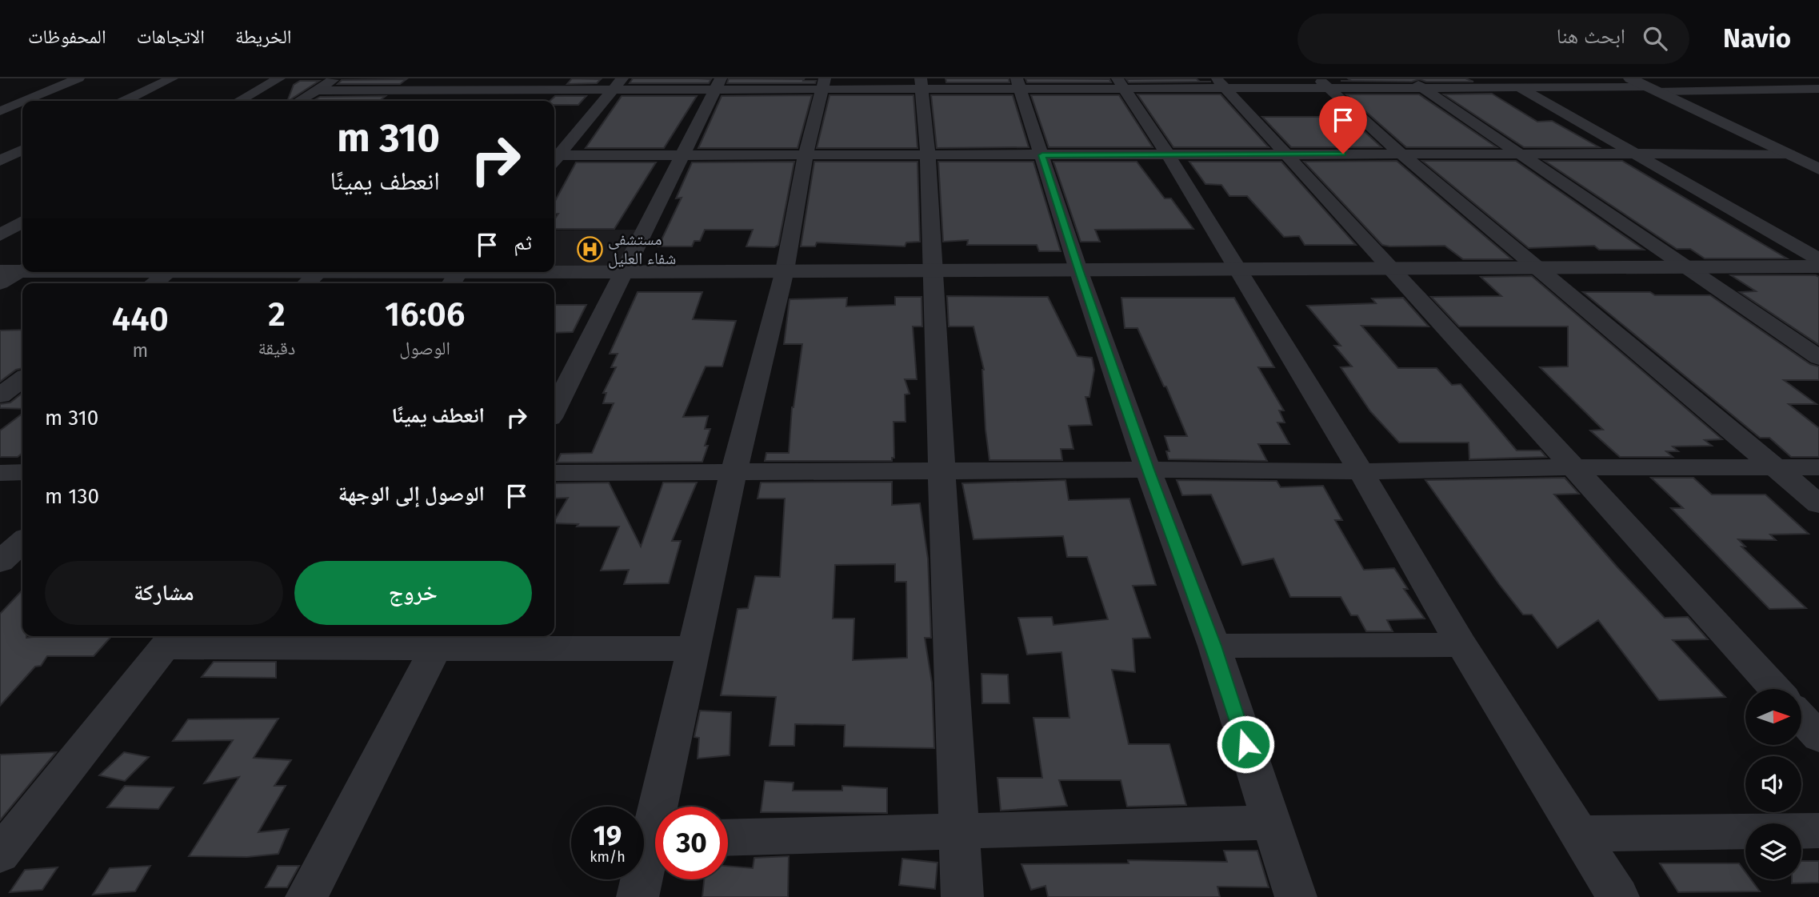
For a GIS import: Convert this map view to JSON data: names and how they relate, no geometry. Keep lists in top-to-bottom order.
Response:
{
  "places": {
    "hospital": ["مستشفى شفاء العليل"]
  },
  "north": "right",
  "page": {
    "header": "Navio",
    "search": "ابحث هنا",
    "nav": ["الخريطة", "الاتجاهات", "المحفوظات"],
    "turn": ["310 m", "انعطف يمينًا"],
    "then": "ثم",
    "eta": [
      "16:06",
      "الوصول",
      "2",
      "دقيقة",
      "440",
      "m"
    ],
    "list": [
      {
        "name": "انعطف يمينًا",
        "value": "310 m"
      },
      {
        "name": "الوصول إلى الوجهة",
        "value": "130 m"
      }
    ],
    "buttons": ["خروج", "مشاركة"],
    "speed": "19 km/h",
    "limit": "30"
  }
}
